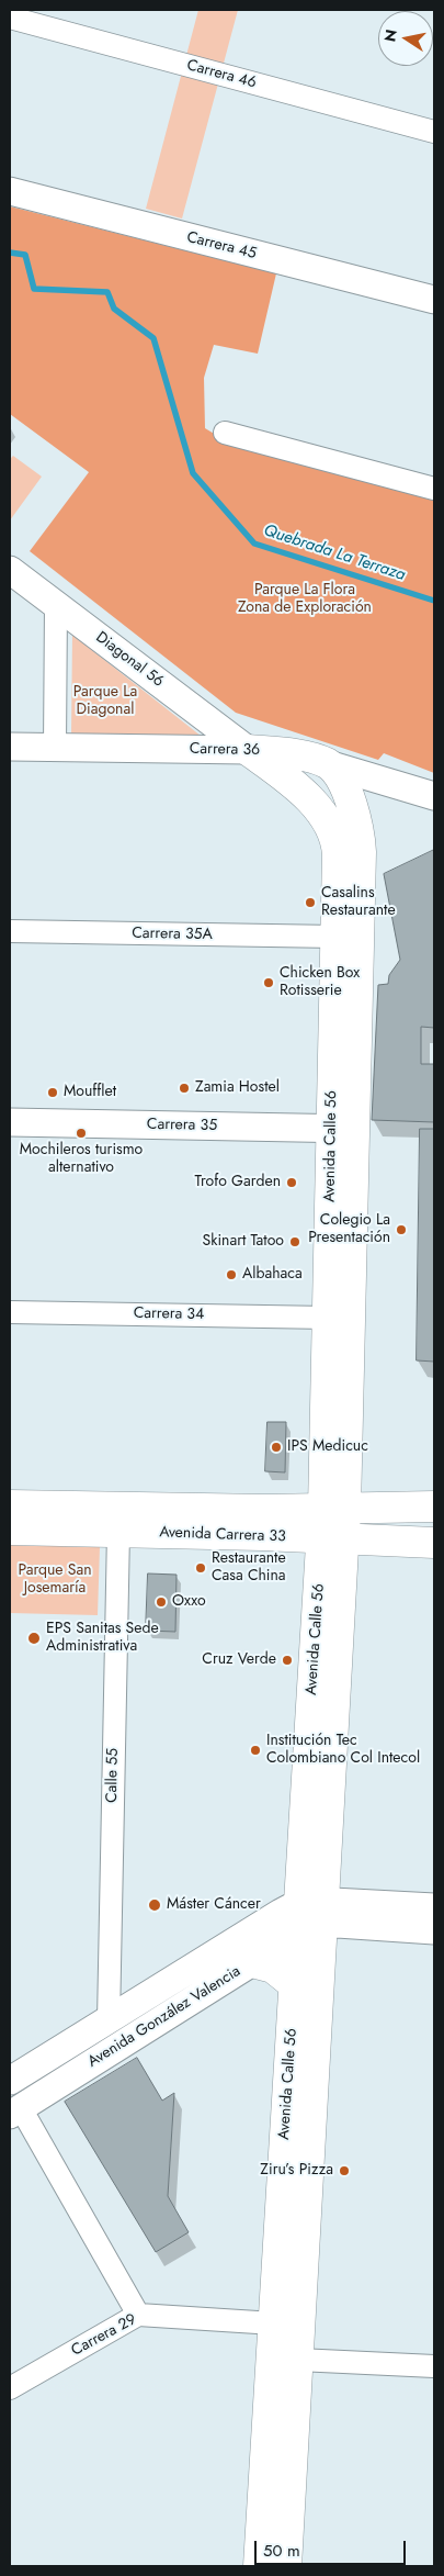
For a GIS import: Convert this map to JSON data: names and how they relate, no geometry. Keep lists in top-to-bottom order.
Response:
{
  "streets": {
    "main road": ["Carrera 36", "Avenida Calle 56", "Avenida Carrera 33"],
    "street": [
      "Carrera 46",
      "Carrera 45",
      "Diagonal 56",
      "Carrera 35A",
      "Carrera 35",
      "Carrera 34",
      "Calle 55",
      "Avenida González Valencia",
      "Carrera 29"
    ]
  },
  "crossings": [
    ["Diagonal 56", "Carrera 36"],
    ["Diagonal 56", "Avenida Calle 56"],
    ["Carrera 36", "Avenida Calle 56"],
    ["Carrera 35A", "Avenida Calle 56"],
    ["Carrera 35", "Avenida Calle 56"],
    ["Avenida Calle 56", "Carrera 34"],
    ["Avenida Calle 56", "Avenida Carrera 33"],
    ["Avenida Calle 56", "Avenida González Valencia"],
    ["Avenida Calle 56", "Carrera 29"],
    ["Avenida Carrera 33", "Calle 55"],
    ["Calle 55", "Avenida González Valencia"]
  ],
  "water": ["Quebrada La Terraza"],
  "parks": ["Parque La Flora Zona de Exploración", "Parque La Diagonal", "Parque San Josemaría"],
  "places": [
    "Casalins Restaurante",
    "Chicken Box Rotisserie",
    "Zamia Hostel",
    "Moufflet",
    "Mochileros turismo alternativo",
    "Trofo Garden",
    "Colegio La Presentación",
    "Skinart Tatoo",
    "Albahaca",
    "IPS Medicuc",
    "Restaurante Casa China",
    "Oxxo",
    "EPS Sanitas Sede Administrativa",
    "Cruz Verde",
    "Institución Tec Colombiano Col Intecol",
    "Máster Cáncer",
    "Ziru’s Pizza"
  ],
  "scale_bar": "50 m",
  "north": "left"
}
